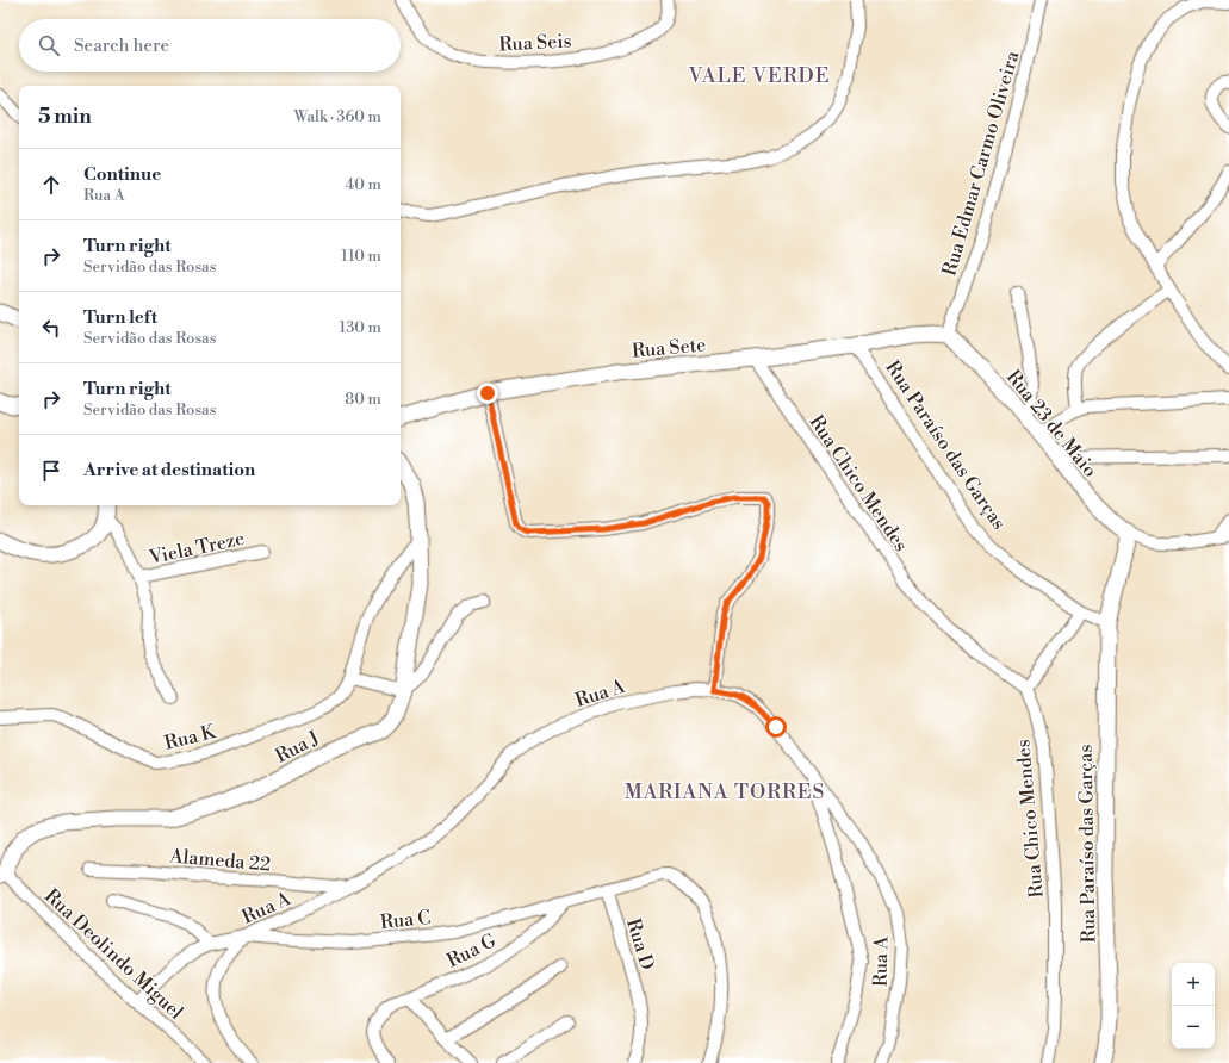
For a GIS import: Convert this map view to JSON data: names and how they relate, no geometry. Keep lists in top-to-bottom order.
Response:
{
  "streets": {
    "street": [
      "Rua Seis",
      "Rua Edmar Carmo Oliveira",
      "Rua Sete",
      "Rua 23 de Maio",
      "Rua Paraíso das Garças",
      "Rua Chico Mendes",
      "Viela Treze",
      "Rua A",
      "Rua K",
      "Rua J",
      "Alameda 22",
      "Rua C",
      "Rua D",
      "Rua G",
      "Rua Deolindo Miguel"
    ]
  },
  "crossings": [
    ["Rua Edmar Carmo Oliveira", "Rua Sete"],
    ["Rua Edmar Carmo Oliveira", "Rua 23 de Maio"],
    ["Rua Sete", "Rua 23 de Maio"],
    ["Rua Sete", "Rua Paraíso das Garças"],
    ["Rua Sete", "Rua Chico Mendes"],
    ["Rua 23 de Maio", "Rua Paraíso das Garças"],
    ["Rua A", "Alameda 22"],
    ["Rua A", "Rua C"],
    ["Rua A", "Rua Deolindo Miguel"],
    ["Rua K", "Rua J"],
    ["Rua J", "Rua Deolindo Miguel"],
    ["Rua C", "Rua G"]
  ],
  "districts": ["VALE VERDE", "MARIANA TORRES"],
  "page": {
    "search": "Search here",
    "heading": ["5 min", "Walk · 360 m"],
    "list": [
      ["Continue", "Rua A", "40 m"],
      ["Turn right", "Servidão das Rosas", "110 m"],
      ["Turn left", "Servidão das Rosas", "130 m"],
      ["Turn right", "Servidão das Rosas", "80 m"],
      "Arrive at destination"
    ],
    "map_buttons": ["+", "−"]
  }
}
